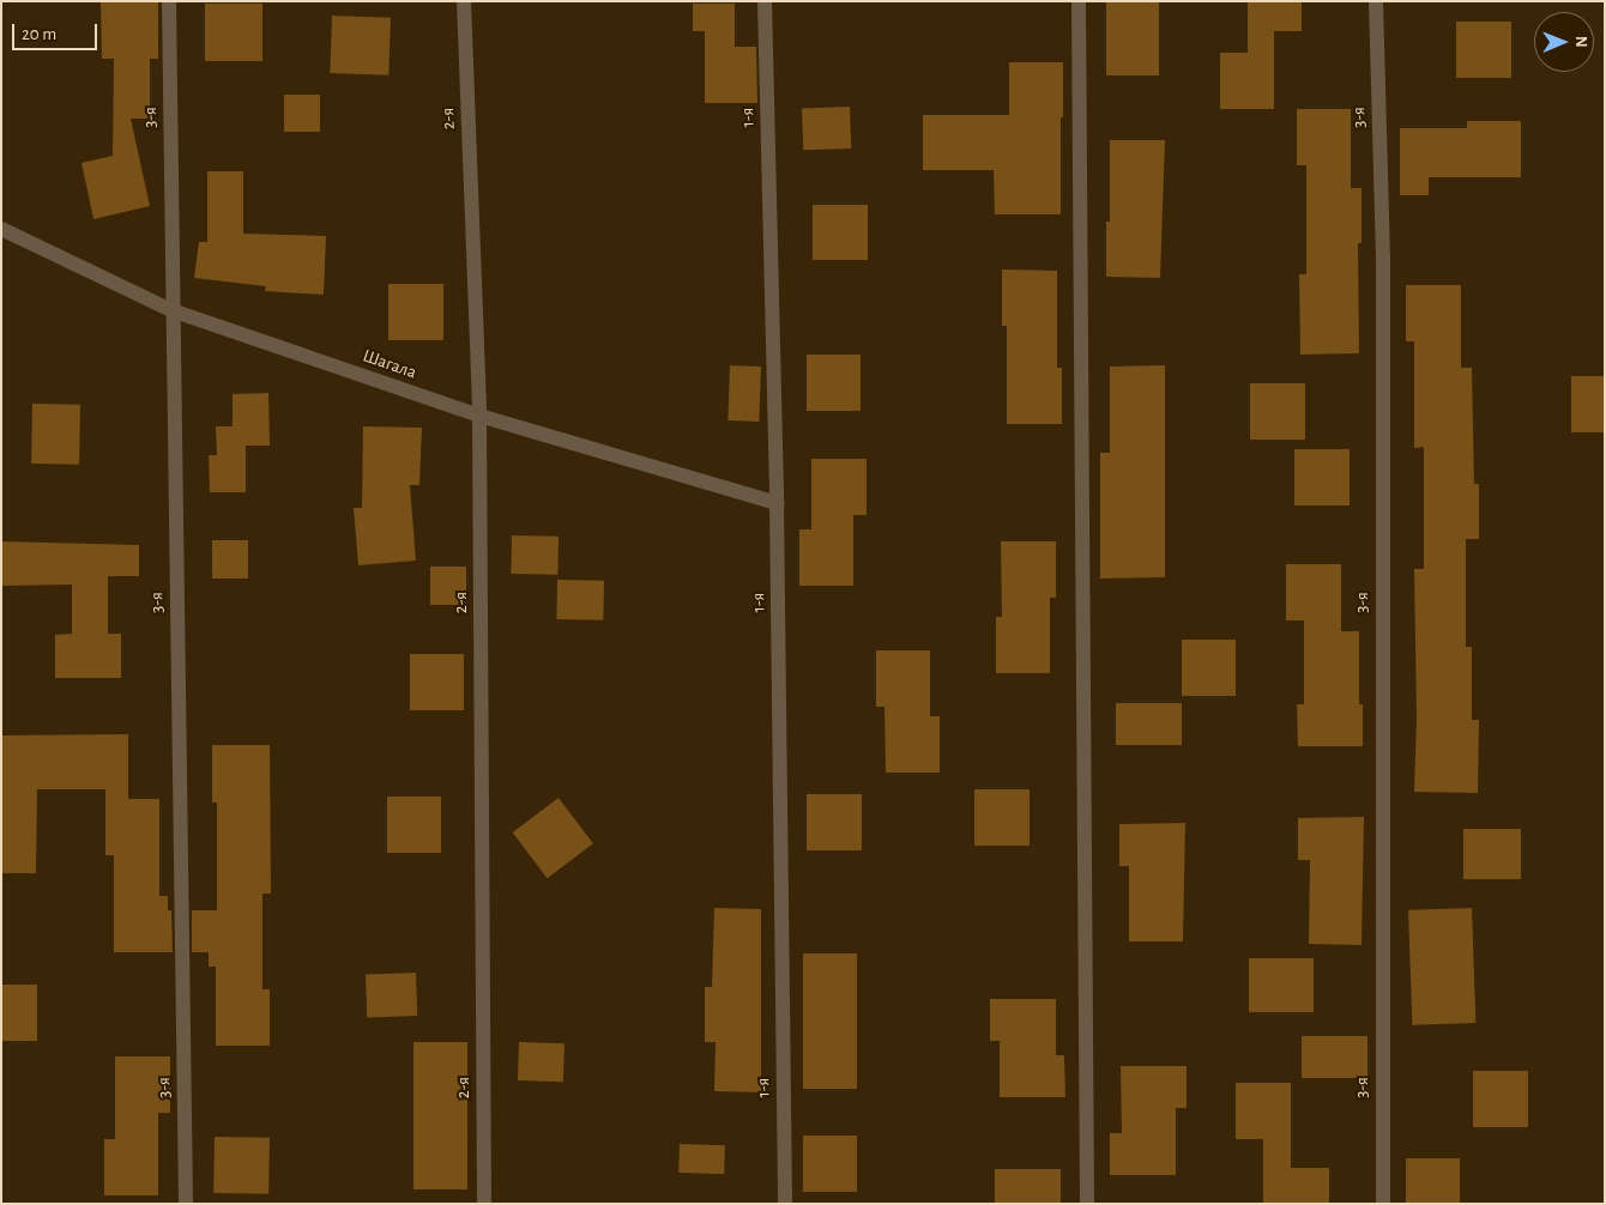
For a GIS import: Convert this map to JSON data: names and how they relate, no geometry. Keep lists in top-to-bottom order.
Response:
{
  "streets": {
    "street": [
      "3-я",
      "1-я",
      "2-я",
      "Шагала"
    ]
  },
  "crossings": [
    ["3-я", "Шагала"],
    ["1-я", "Шагала"],
    ["2-я", "Шагала"]
  ],
  "scale_bar": "20 m",
  "north": "right"
}
